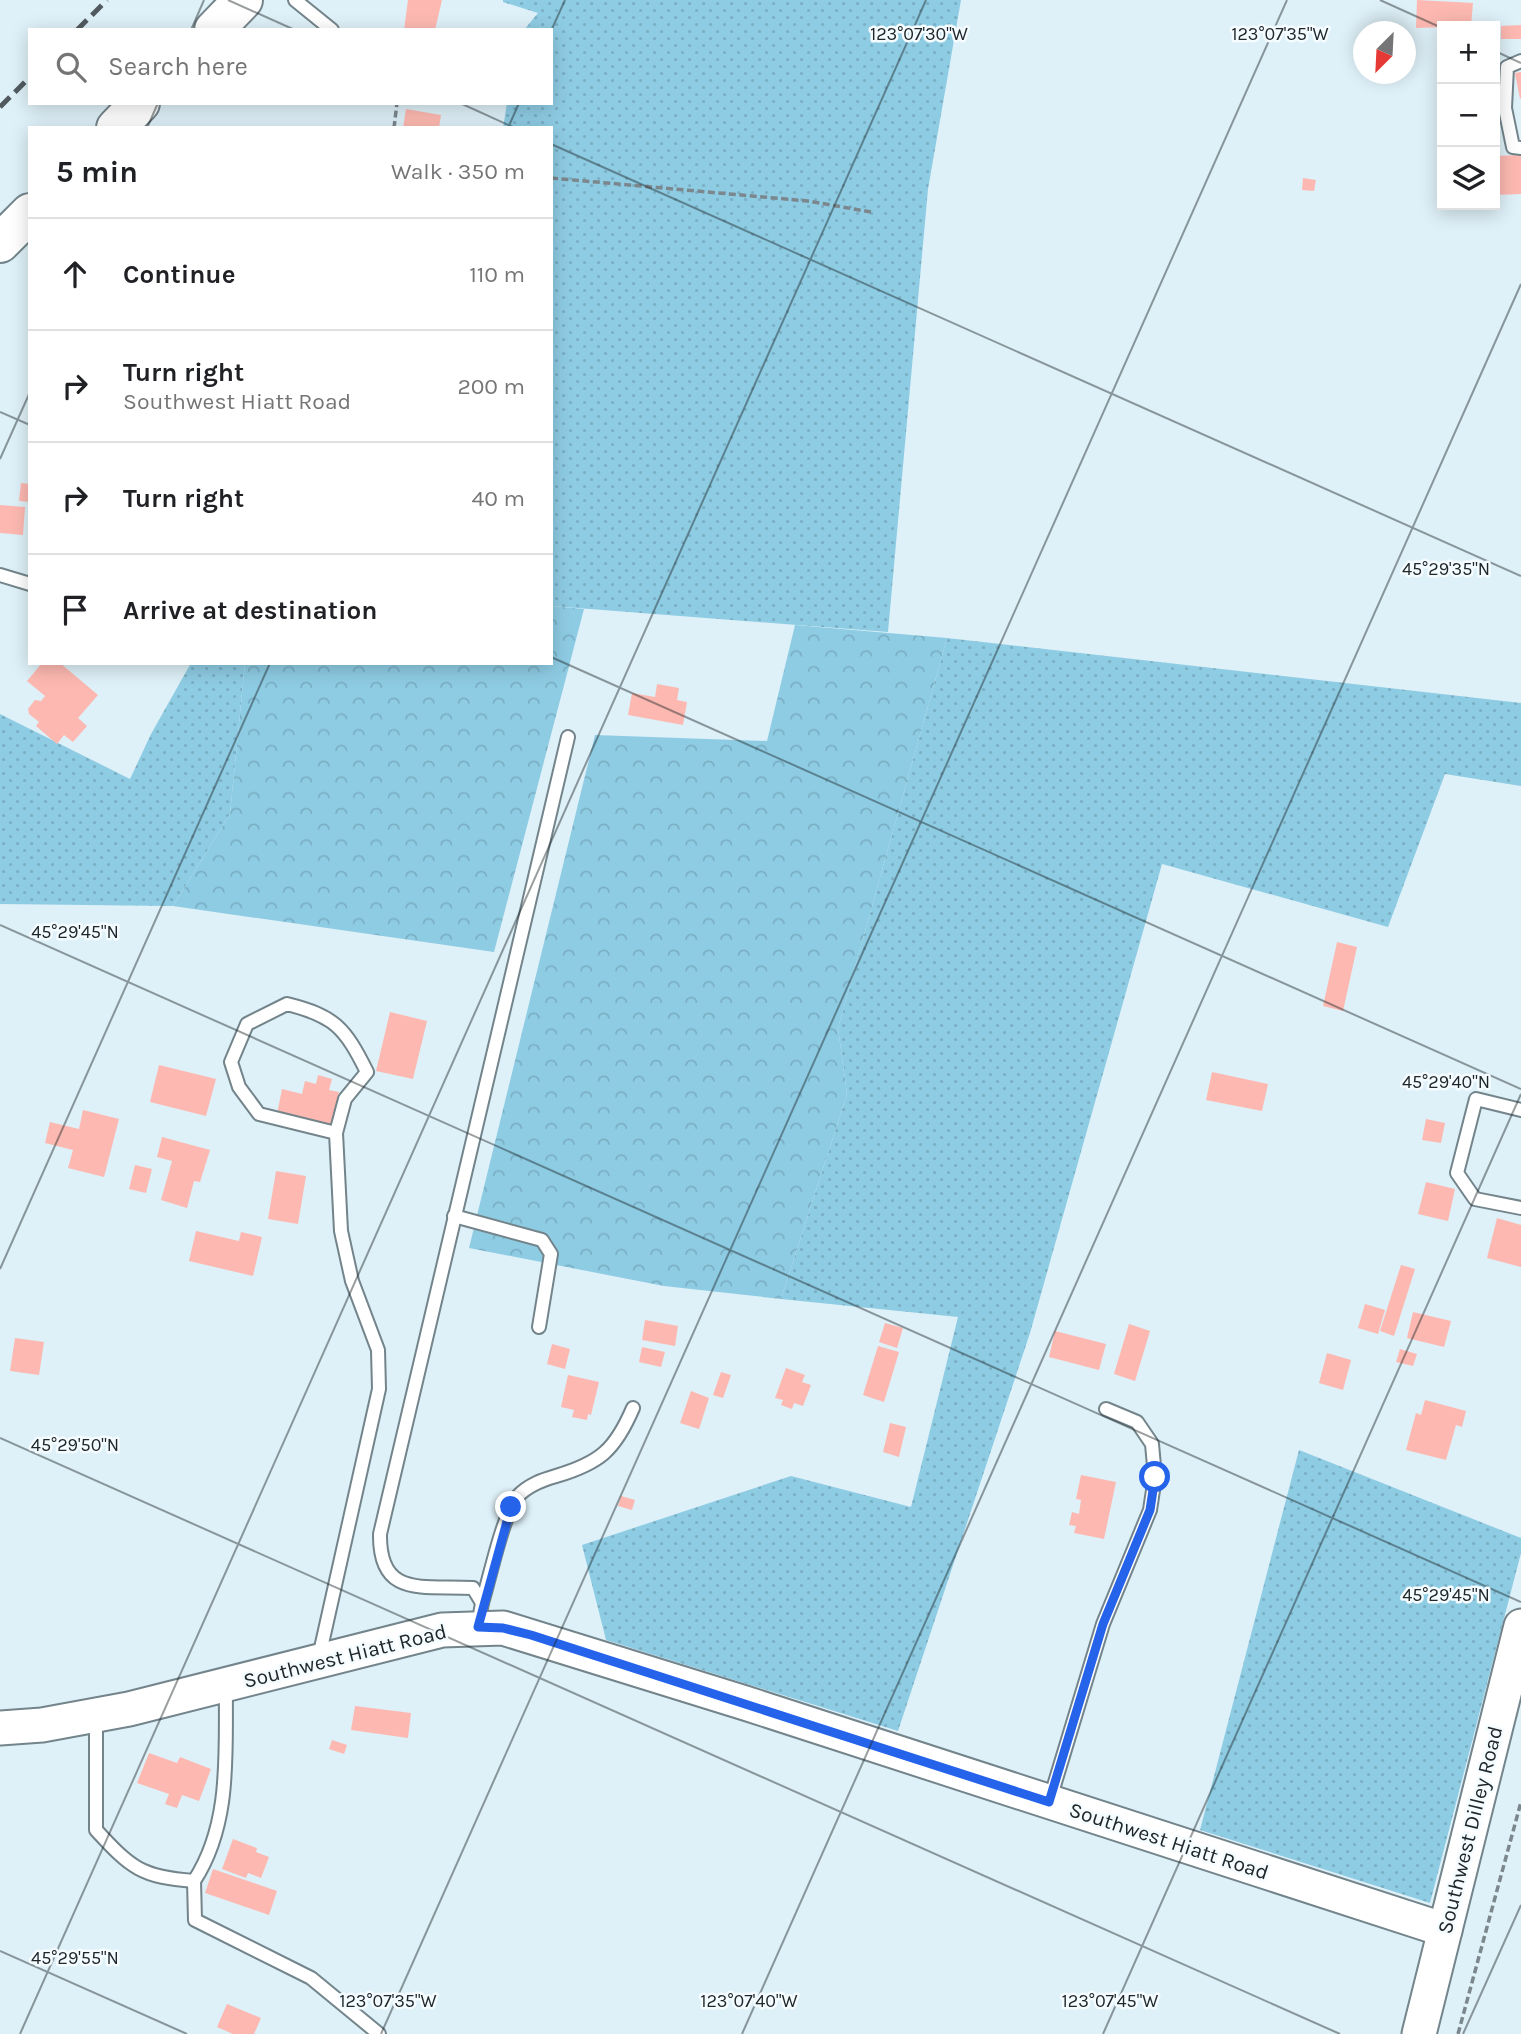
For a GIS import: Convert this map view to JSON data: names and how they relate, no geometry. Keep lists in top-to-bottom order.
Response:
{
  "streets": {
    "street": ["Southwest Hiatt Road", "Southwest Dilley Road"]
  },
  "crossings": [
    ["Southwest Hiatt Road", "Southwest Dilley Road"]
  ],
  "north": "bottom left",
  "page": {
    "map_buttons": ["+", "−"],
    "search": "Search here",
    "heading": ["5 min", "Walk · 350 m"],
    "list": [
      ["Continue", "110 m"],
      ["Turn right", "Southwest Hiatt Road", "200 m"],
      ["Turn right", "40 m"],
      "Arrive at destination"
    ]
  },
  "coordinates": [
    "123°07'30\"W",
    "123°07'35\"W",
    "45°29'35\"N",
    "45°29'45\"N",
    "45°29'40\"N",
    "45°29'50\"N",
    "45°29'55\"N",
    "123°07'40\"W",
    "123°07'45\"W"
  ]
}
